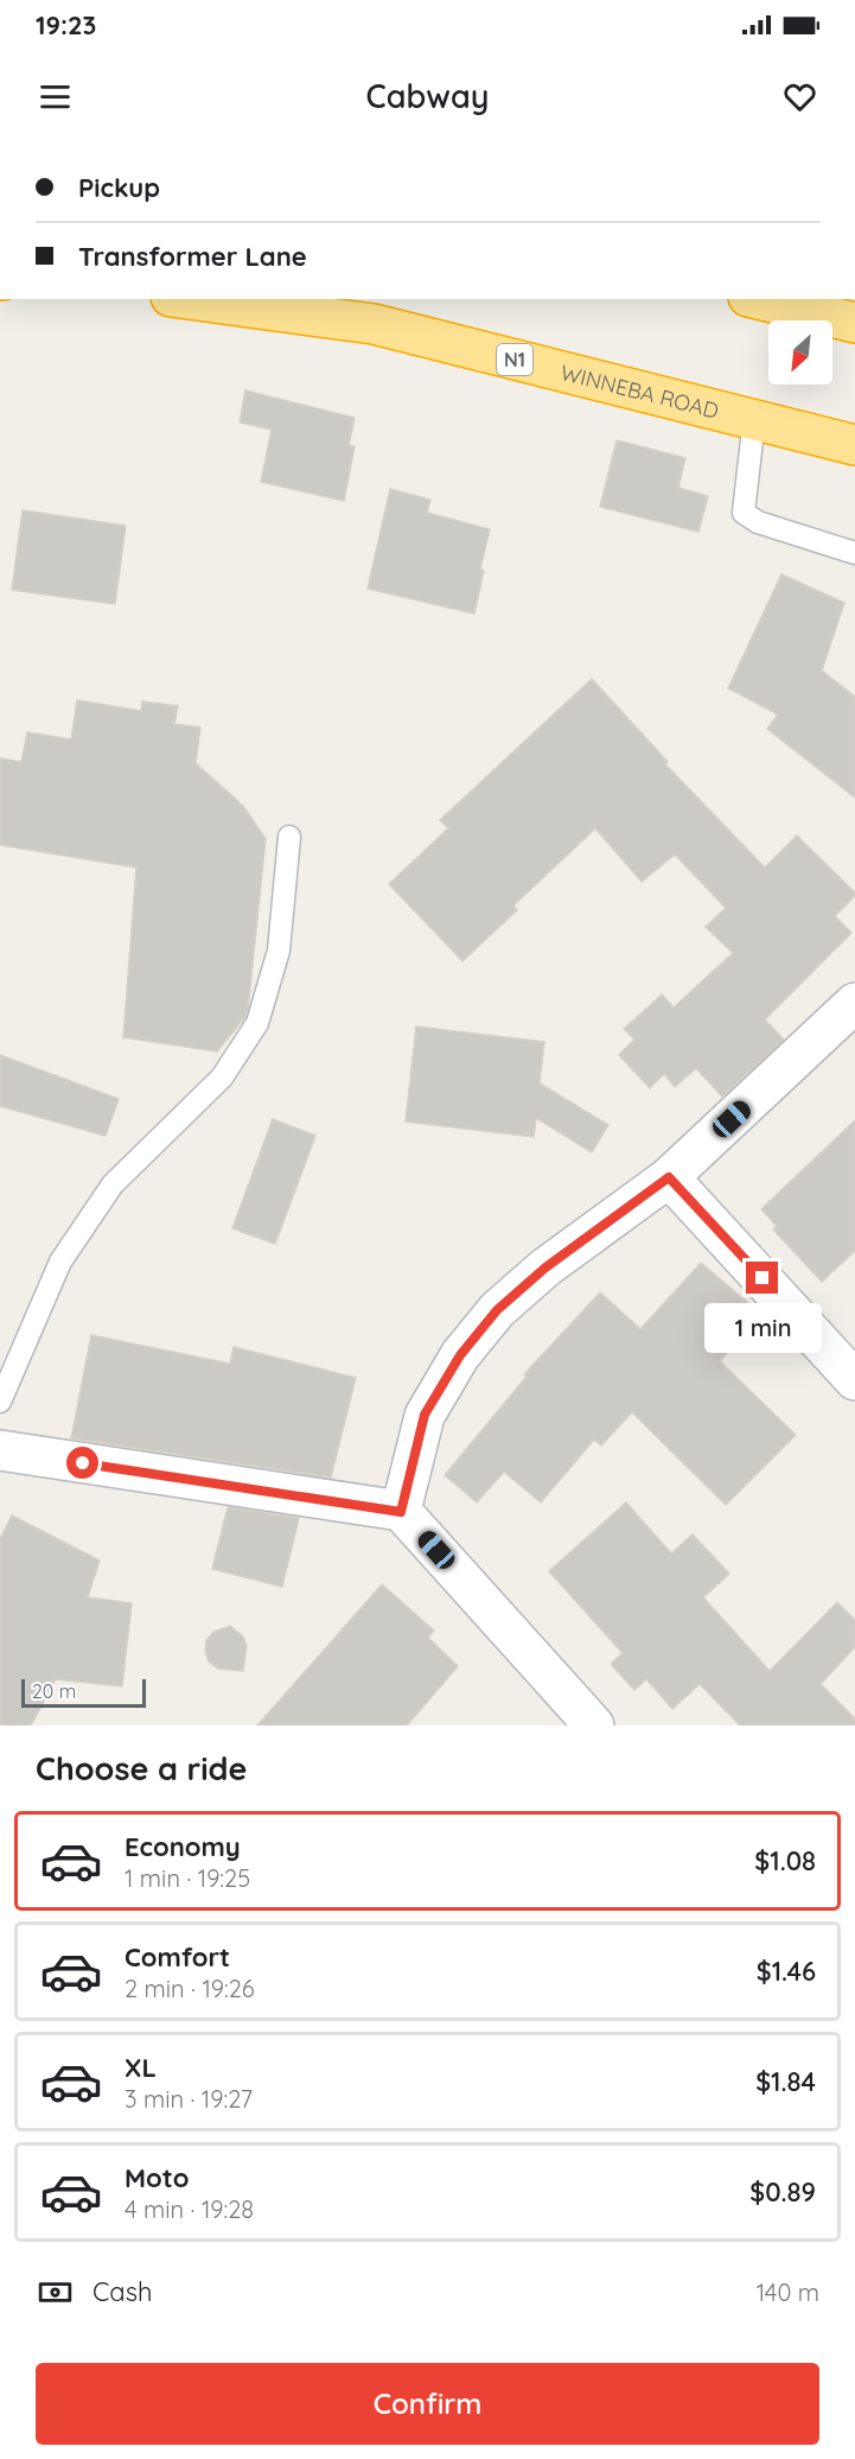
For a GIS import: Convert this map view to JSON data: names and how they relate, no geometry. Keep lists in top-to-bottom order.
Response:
{
  "streets": {
    "highway": ["N1", "WINNEBA ROAD"]
  },
  "scale_bar": "20 m",
  "north": "bottom left",
  "page": {
    "status": "19:23",
    "header": "Cabway",
    "banner": ["Pickup", "Transformer Lane"],
    "bubble": "1 min",
    "scale": "20 m",
    "heading": "Choose a ride",
    "list": [
      {
        "name": "Economy",
        "note": "1 min · 19:25",
        "value": "$1.08"
      },
      {
        "name": "Comfort",
        "note": "2 min · 19:26",
        "value": "$1.46"
      },
      {
        "name": "XL",
        "note": "3 min · 19:27",
        "value": "$1.84"
      },
      {
        "name": "Moto",
        "note": "4 min · 19:28",
        "value": "$0.89"
      }
    ],
    "pay": ["Cash", "140 m"],
    "buttons": "Confirm"
  }
}
